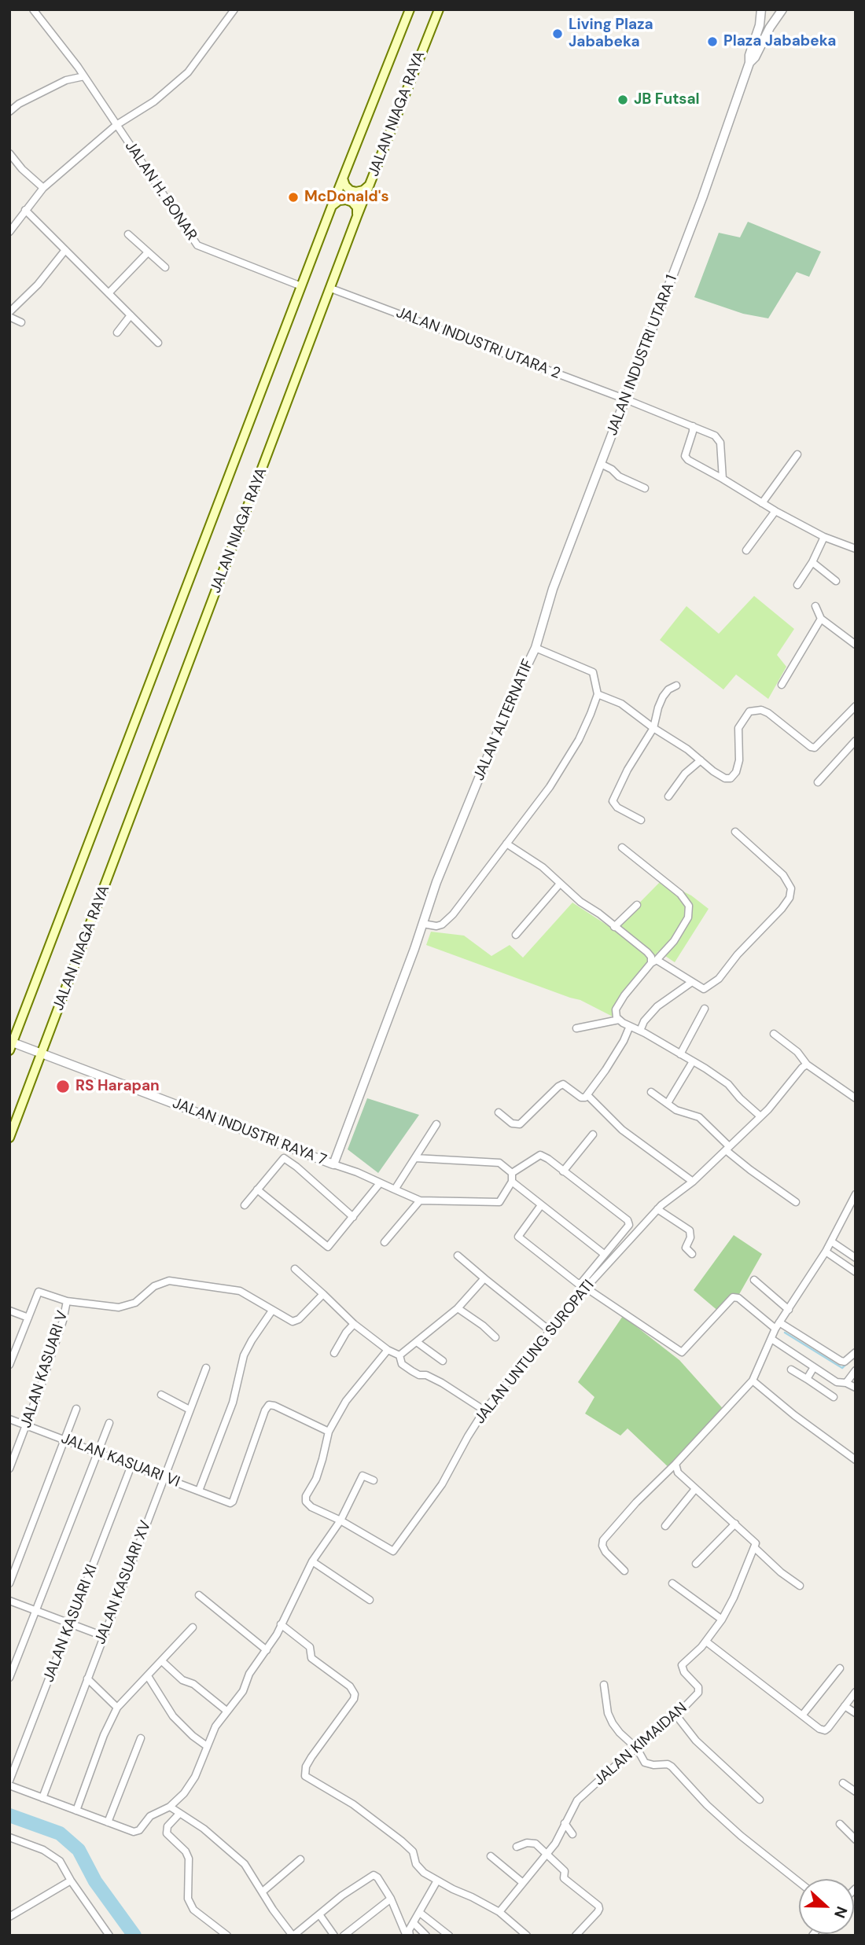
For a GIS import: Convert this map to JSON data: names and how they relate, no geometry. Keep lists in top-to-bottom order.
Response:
{
  "streets": {
    "main road": ["JALAN NIAGA RAYA"],
    "street": [
      "JALAN H. BONAR",
      "JALAN INDUSTRI UTARA 2",
      "JALAN INDUSTRI UTARA 1",
      "JALAN ALTERNATIF",
      "JALAN INDUSTRI RAYA 7",
      "JALAN UNTUNG SUROPATI",
      "JALAN KASUARI V",
      "JALAN KASUARI VI",
      "JALAN KASUARI XV",
      "JALAN KASUARI XI",
      "JALAN KIMAIDAN"
    ]
  },
  "crossings": [
    ["JALAN NIAGA RAYA", "JALAN H. BONAR"],
    ["JALAN NIAGA RAYA", "JALAN INDUSTRI UTARA 2"],
    ["JALAN NIAGA RAYA", "JALAN INDUSTRI RAYA 7"],
    ["JALAN INDUSTRI UTARA 2", "JALAN INDUSTRI UTARA 1"],
    ["JALAN INDUSTRI UTARA 1", "JALAN ALTERNATIF"],
    ["JALAN ALTERNATIF", "JALAN INDUSTRI RAYA 7"],
    ["JALAN KASUARI V", "JALAN KASUARI VI"],
    ["JALAN KASUARI VI", "JALAN KASUARI XV"],
    ["JALAN KASUARI VI", "JALAN KASUARI XI"]
  ],
  "places": [
    "Living Plaza Jababeka",
    "Plaza Jababeka",
    "JB Futsal",
    "McDonald's",
    "RS Harapan"
  ],
  "north": "right"
}
